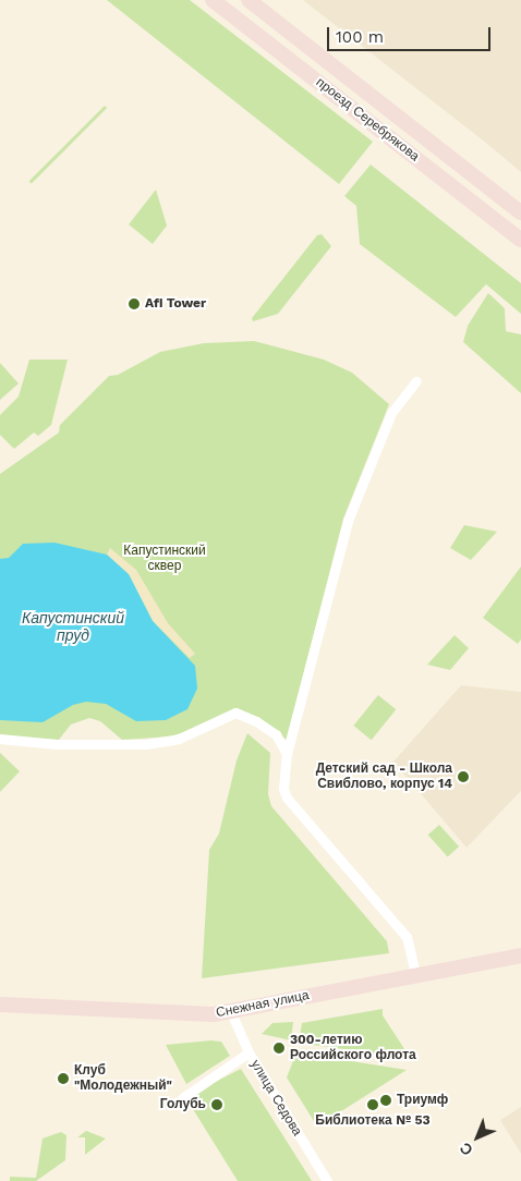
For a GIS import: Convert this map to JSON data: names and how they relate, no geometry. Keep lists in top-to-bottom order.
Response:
{
  "streets": {
    "main road": ["проезд Серебрякова", "Снежная улица"],
    "street": ["улица Седова"]
  },
  "crossings": [
    ["Снежная улица", "улица Седова"]
  ],
  "water": ["Капустинский пруд"],
  "parks": ["Капустинский сквер"],
  "places": [
    "Afi Tower",
    "Детский сад - Школа Свиблово, корпус 14",
    "300-летию Российского флота",
    "Клуб \"Молодежный\"",
    "Триумф",
    "Голубь",
    "Библиотека № 53"
  ],
  "scale_bar": "100 m",
  "north": "bottom left"
}
